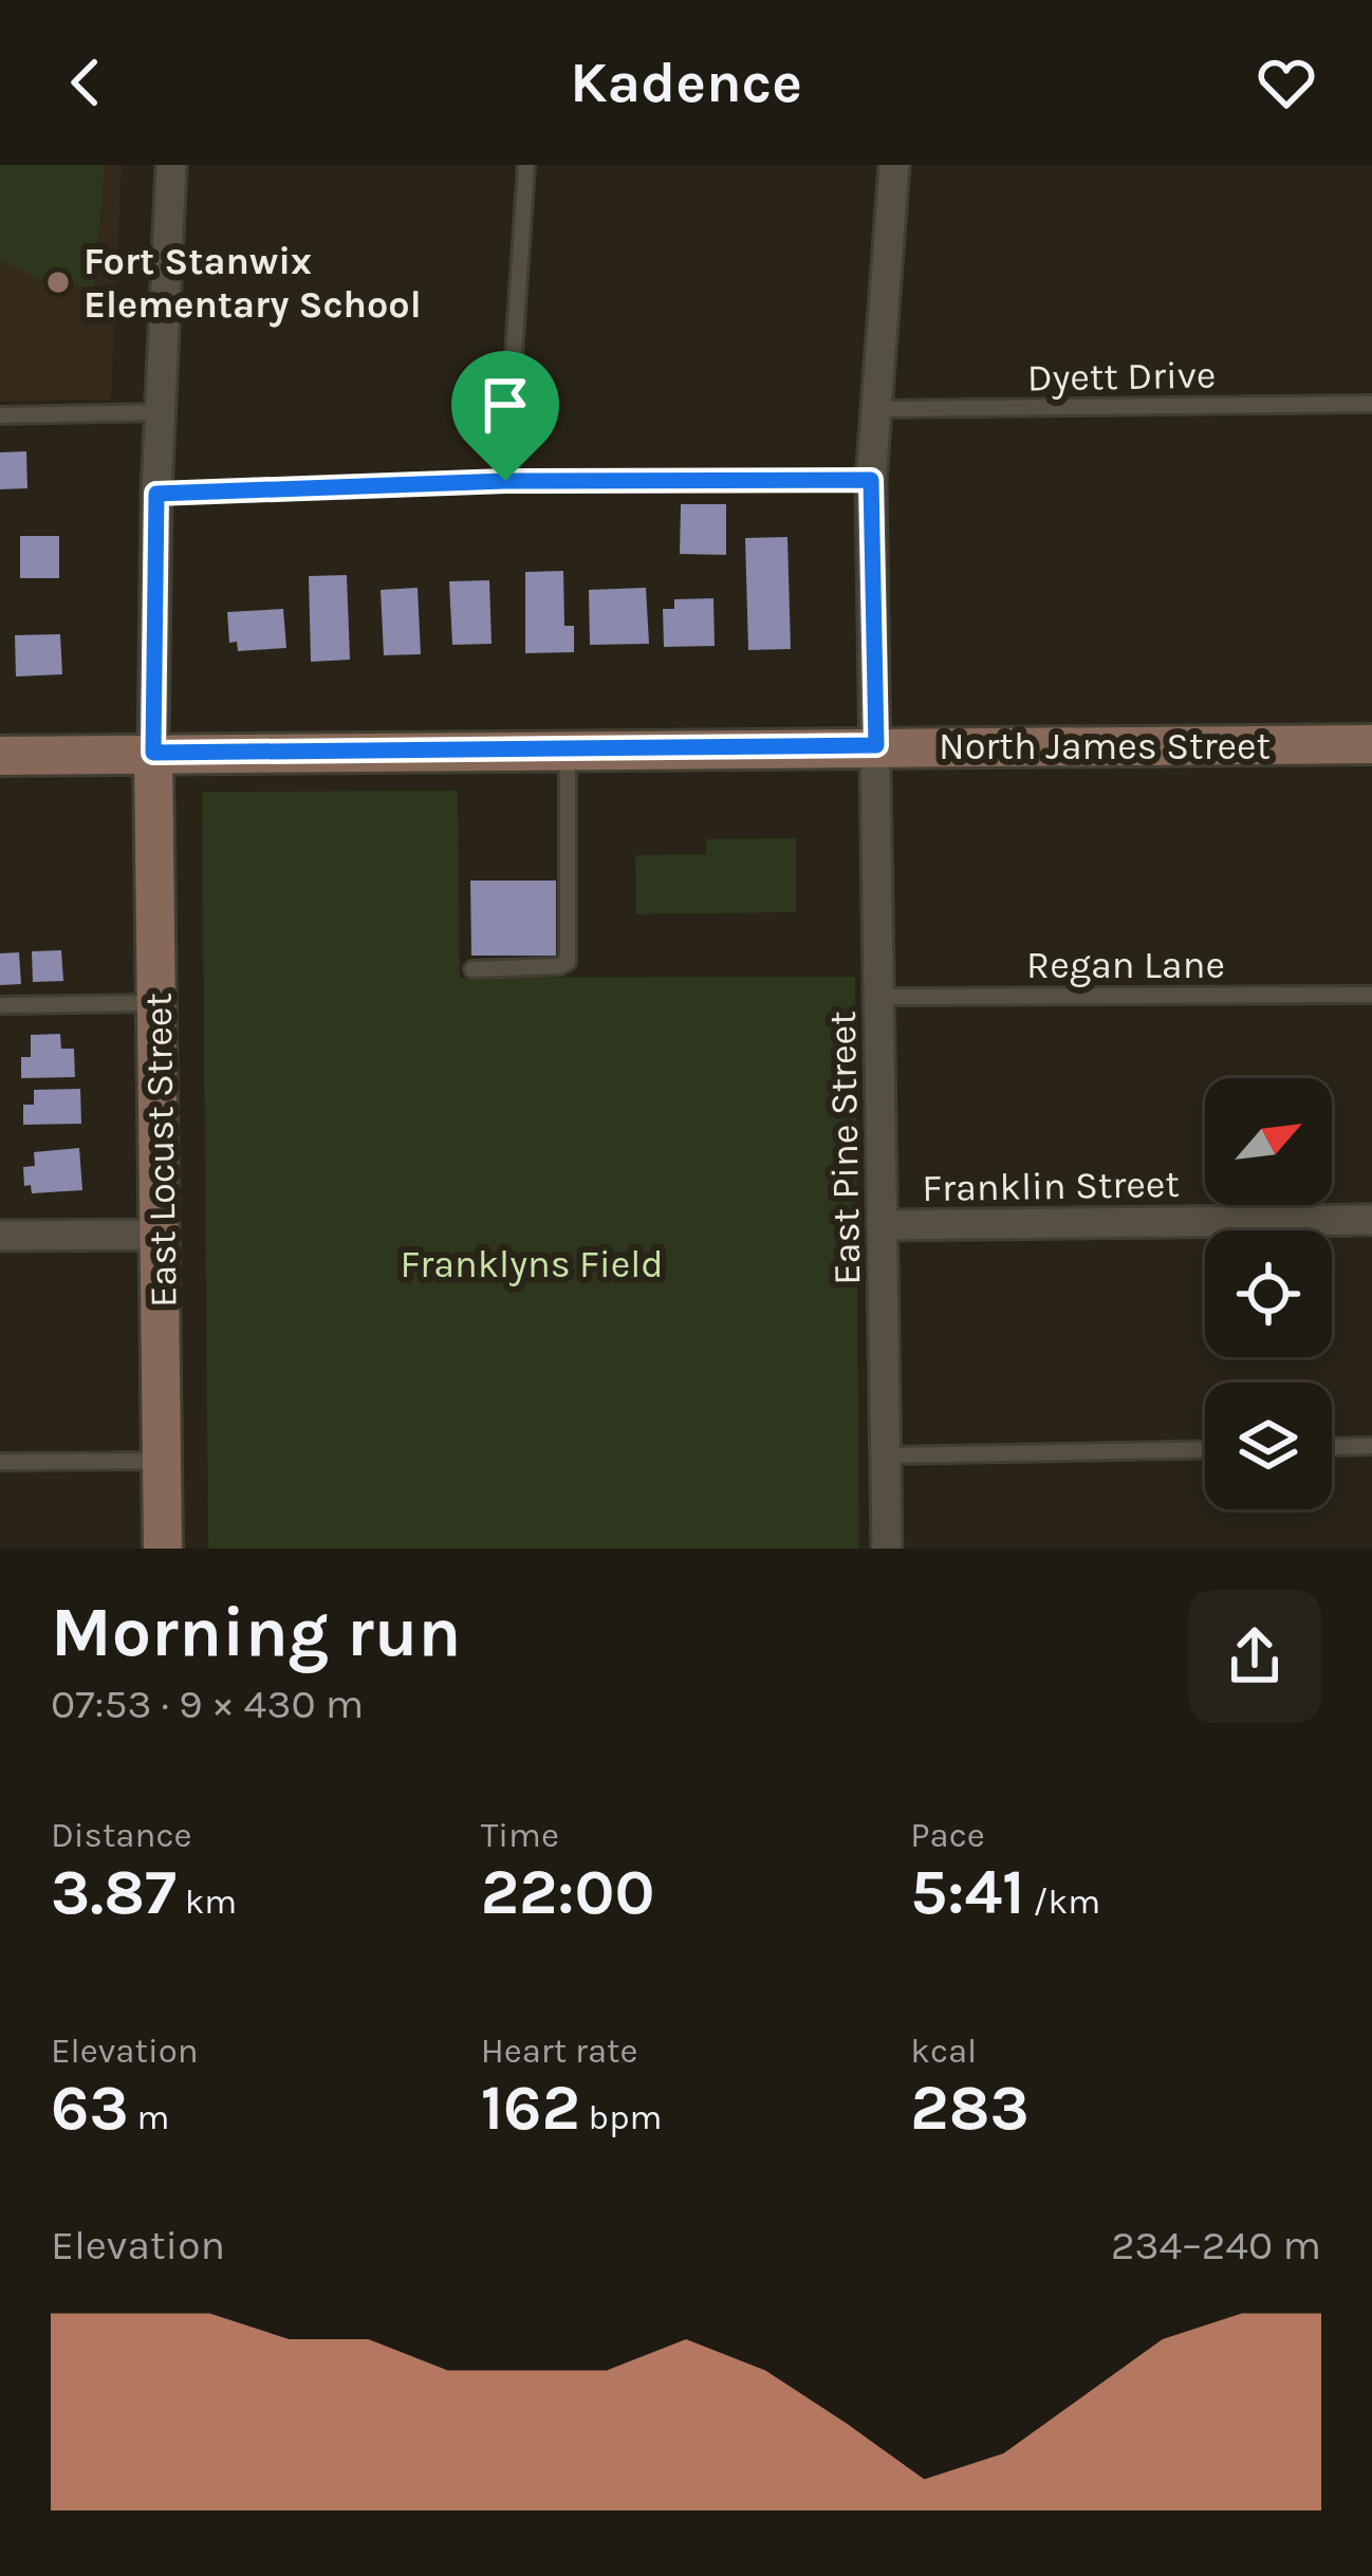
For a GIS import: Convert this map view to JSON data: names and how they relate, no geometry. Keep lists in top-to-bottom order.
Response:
{
  "streets": {
    "street": [
      "North James Street",
      "East Pine Street",
      "East Locust Street",
      "Franklin Street"
    ],
    "lane": ["Dyett Drive", "Regan Lane"]
  },
  "crossings": [
    ["Dyett Drive", "East Pine Street"],
    ["North James Street", "East Pine Street"],
    ["North James Street", "East Locust Street"],
    ["Regan Lane", "East Pine Street"],
    ["East Pine Street", "Franklin Street"]
  ],
  "parks": ["Franklyns Field"],
  "places": ["Fort Stanwix Elementary School"],
  "north": "top right",
  "page": {
    "header": "Kadence",
    "heading": ["Morning run", "07:53 · 9 × 430 m"],
    "stats": [
      ["Distance", "3.87 km"],
      ["Time", "22:00"],
      ["Pace", "5:41 /km"],
      ["Elevation", "63 m"],
      ["Heart rate", "162 bpm"],
      ["kcal", "283"]
    ],
    "chart": ["Elevation", "234–240 m"]
  }
}
